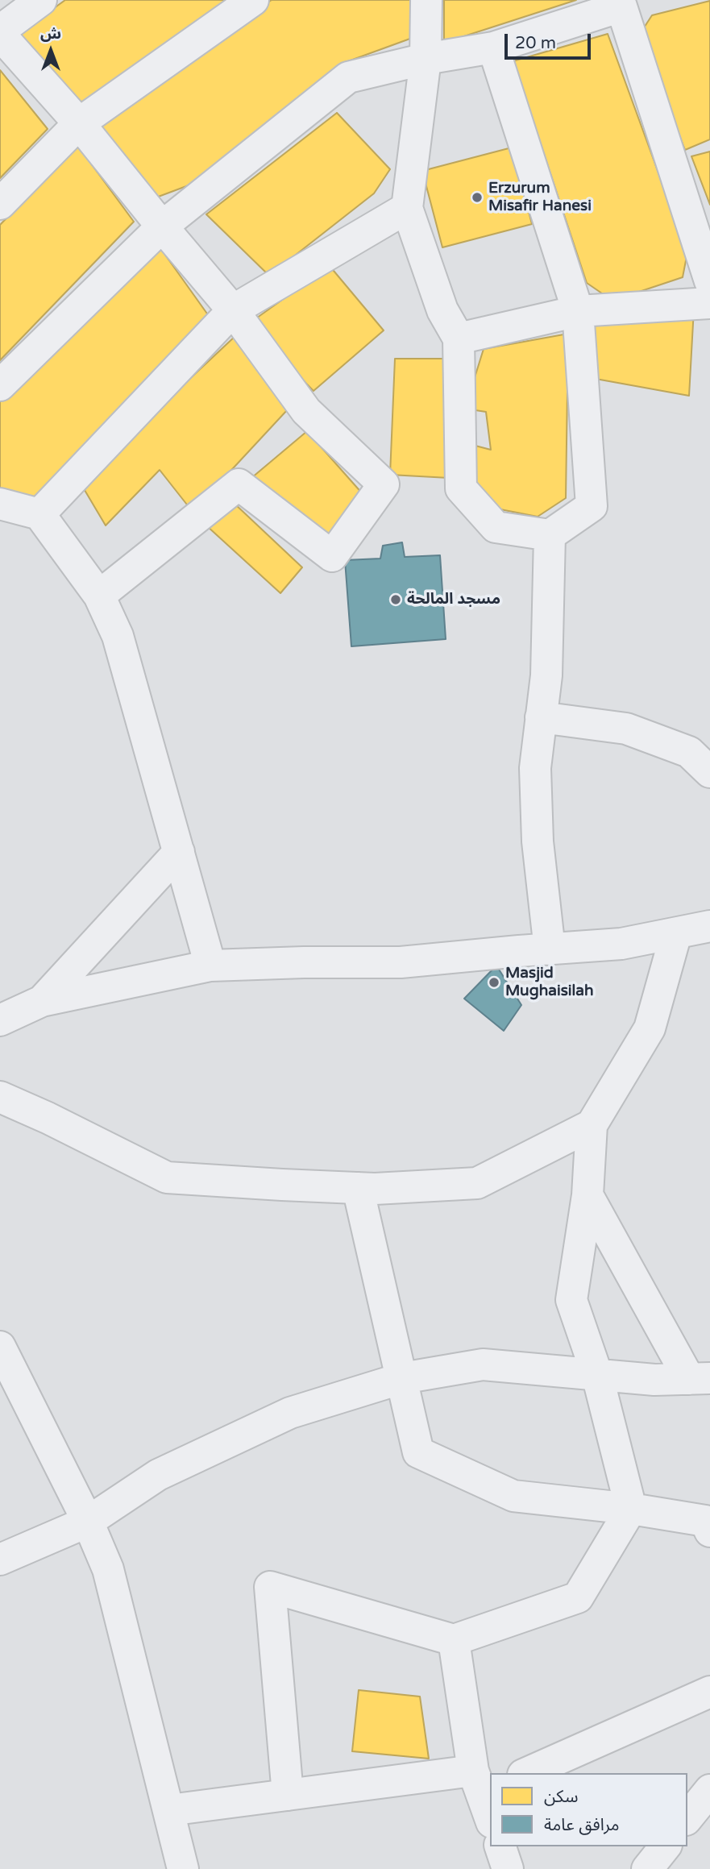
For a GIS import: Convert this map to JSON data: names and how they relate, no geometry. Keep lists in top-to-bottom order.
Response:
{
  "places": ["Erzurum Misafir Hanesi", "مسجد المالحة", "Masjid Mughaisilah"],
  "legend": ["سكن", "مرافق عامة"],
  "scale_bar": "20 m",
  "north": "top"
}
